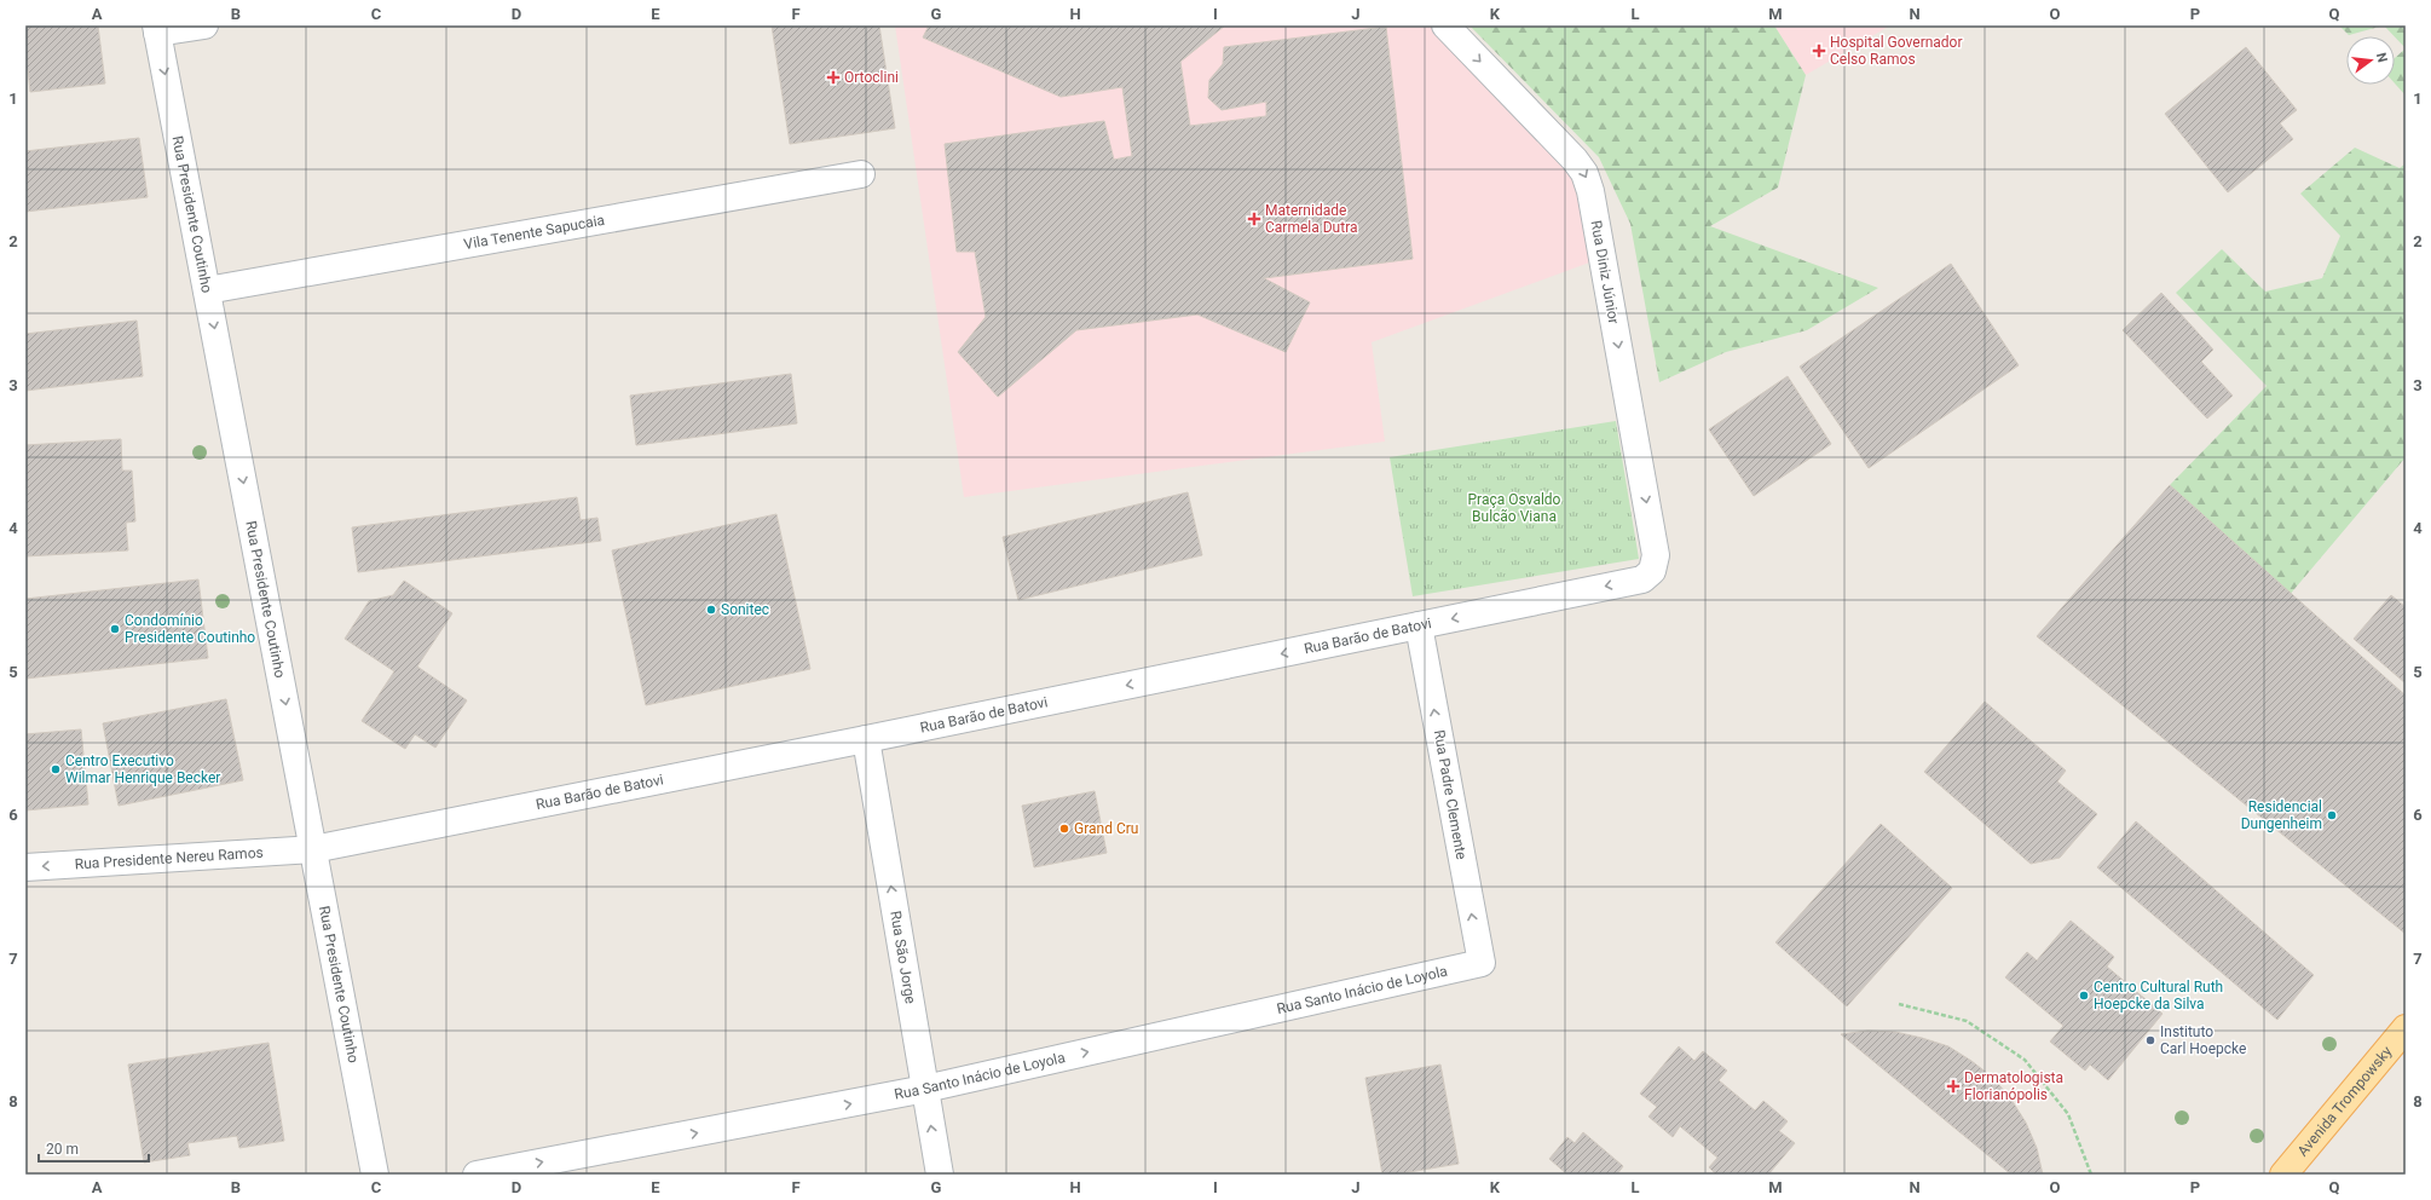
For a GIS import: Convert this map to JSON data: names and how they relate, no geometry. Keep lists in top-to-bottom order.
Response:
{
  "streets": {
    "main road": ["Avenida Trompowsky"],
    "street": [
      "Rua Presidente Coutinho",
      "Vila Tenente Sapucaia",
      "Rua Diniz Júnior",
      "Rua Barão de Batovi",
      "Rua Padre Clemente",
      "Rua Presidente Nereu Ramos",
      "Rua São Jorge",
      "Rua Santo Inácio de Loyola"
    ]
  },
  "crossings": [
    ["Rua Presidente Coutinho", "Vila Tenente Sapucaia"],
    ["Rua Presidente Coutinho", "Rua Barão de Batovi"],
    ["Rua Presidente Coutinho", "Rua Presidente Nereu Ramos"],
    ["Rua Diniz Júnior", "Rua Barão de Batovi"],
    ["Rua Barão de Batovi", "Rua Padre Clemente"],
    ["Rua Barão de Batovi", "Rua Presidente Nereu Ramos"],
    ["Rua Barão de Batovi", "Rua São Jorge"],
    ["Rua Padre Clemente", "Rua Santo Inácio de Loyola"],
    ["Rua São Jorge", "Rua Santo Inácio de Loyola"]
  ],
  "one_way": [
    "Rua Presidente Coutinho",
    "Rua Diniz Júnior",
    "Rua Barão de Batovi",
    "Rua Padre Clemente",
    "Rua Presidente Nereu Ramos",
    "Rua São Jorge",
    "Rua Santo Inácio de Loyola"
  ],
  "parks": ["Praça Osvaldo Bulcão Viana"],
  "places": {
    "health": [
      "Hospital Governador Celso Ramos",
      "Ortoclini",
      "Maternidade Carmela Dutra",
      "Dermatologista Florianópolis"
    ],
    "other": [
      "Sonitec",
      "Condomínio Presidente Coutinho",
      "Centro Executivo Wilmar Henrique Becker",
      "Residencial Dungenheim",
      "Grand Cru",
      "Centro Cultural Ruth Hoepcke da Silva",
      "Instituto Carl Hoepcke"
    ]
  },
  "scale_bar": "20 m",
  "north": "right",
  "grid": {
    "columns": [
      "A",
      "B",
      "C",
      "D",
      "E",
      "F",
      "G",
      "H",
      "I",
      "J",
      "K",
      "L",
      "M",
      "N",
      "O",
      "P",
      "Q"
    ],
    "rows": [
      "1",
      "2",
      "3",
      "4",
      "5",
      "6",
      "7",
      "8"
    ]
  }
}
